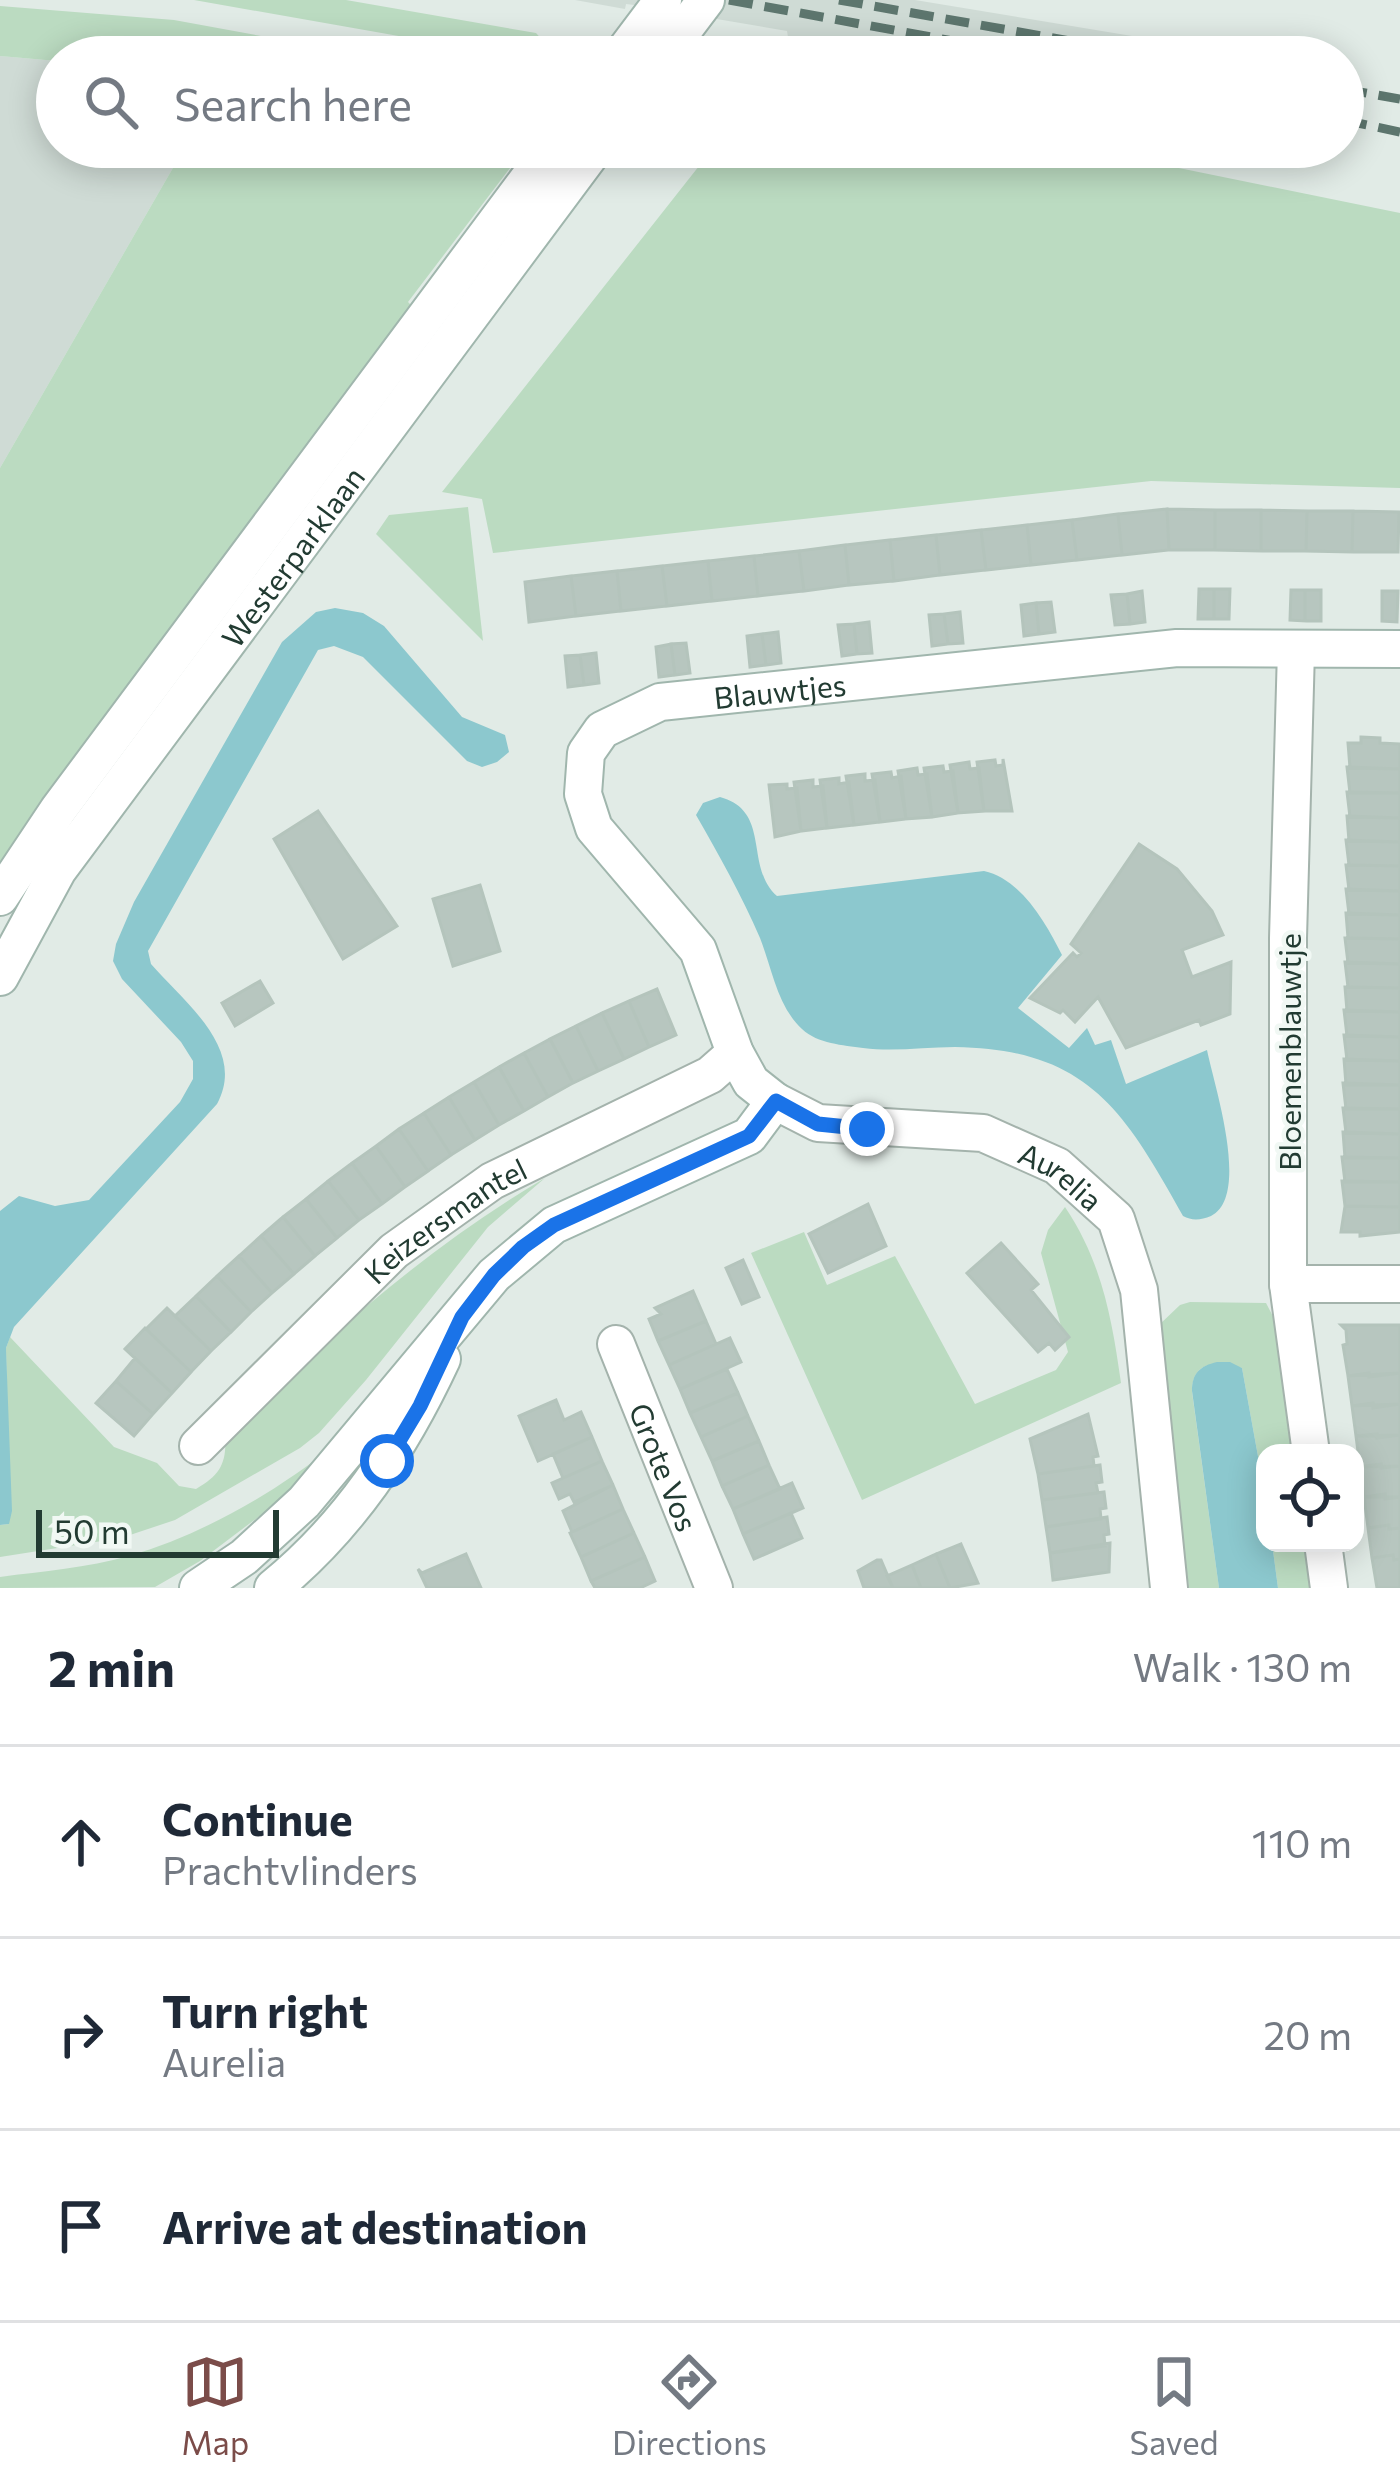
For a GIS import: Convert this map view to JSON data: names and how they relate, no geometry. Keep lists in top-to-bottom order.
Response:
{
  "streets": {
    "street": [
      "Westerparklaan",
      "Blauwtjes",
      "Bloemenblauwtje",
      "Aurelia",
      "Keizersmantel",
      "Grote Vos"
    ]
  },
  "crossings": [
    ["Blauwtjes", "Bloemenblauwtje"],
    ["Blauwtjes", "Aurelia"],
    ["Blauwtjes", "Keizersmantel"]
  ],
  "scale_bar": "50 m",
  "page": {
    "search": "Search here",
    "scale": "50 m",
    "heading": ["2 min", "Walk · 130 m"],
    "list": [
      ["Continue", "Prachtvlinders", "110 m"],
      ["Turn right", "Aurelia", "20 m"],
      "Arrive at destination"
    ],
    "nav": ["Map", "Directions", "Saved"]
  }
}
